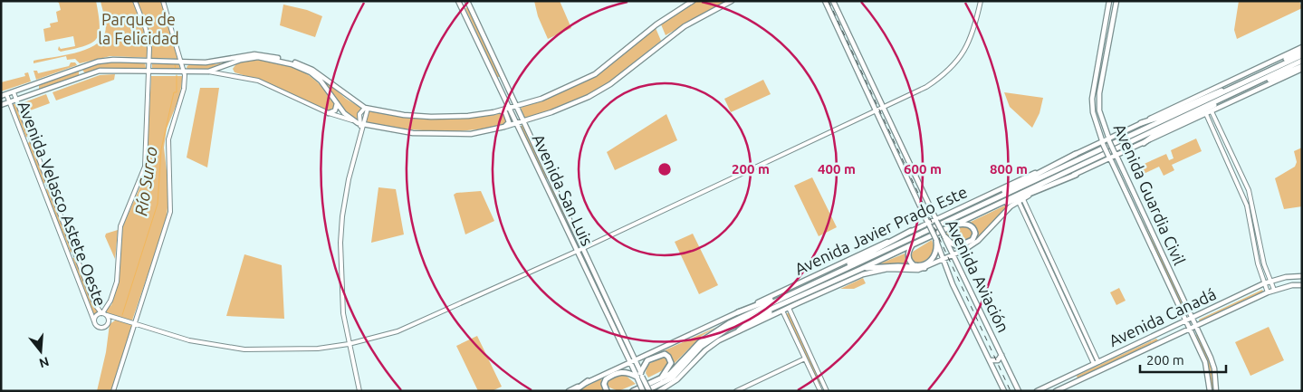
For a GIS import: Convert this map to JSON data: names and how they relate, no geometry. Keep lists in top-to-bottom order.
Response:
{
  "streets": {
    "highway": ["Avenida Javier Prado Este"],
    "main road": [
      "Avenida San Luis",
      "Avenida Guardia Civil",
      "Avenida Aviación",
      "Avenida Canadá"
    ],
    "street": ["Avenida Velasco Astete Oeste"]
  },
  "crossings": [
    ["Avenida San Luis", "Avenida Javier Prado Este"],
    ["Avenida Guardia Civil", "Avenida Javier Prado Este"],
    ["Avenida Guardia Civil", "Avenida Canadá"],
    ["Avenida Javier Prado Este", "Avenida Aviación"]
  ],
  "water": ["Río Surco"],
  "parks": ["Parque de la Felicidad"],
  "scale_bar": "200 m",
  "north": "bottom",
  "rings": [
    "200 m",
    "400 m",
    "600 m",
    "800 m"
  ]
}
